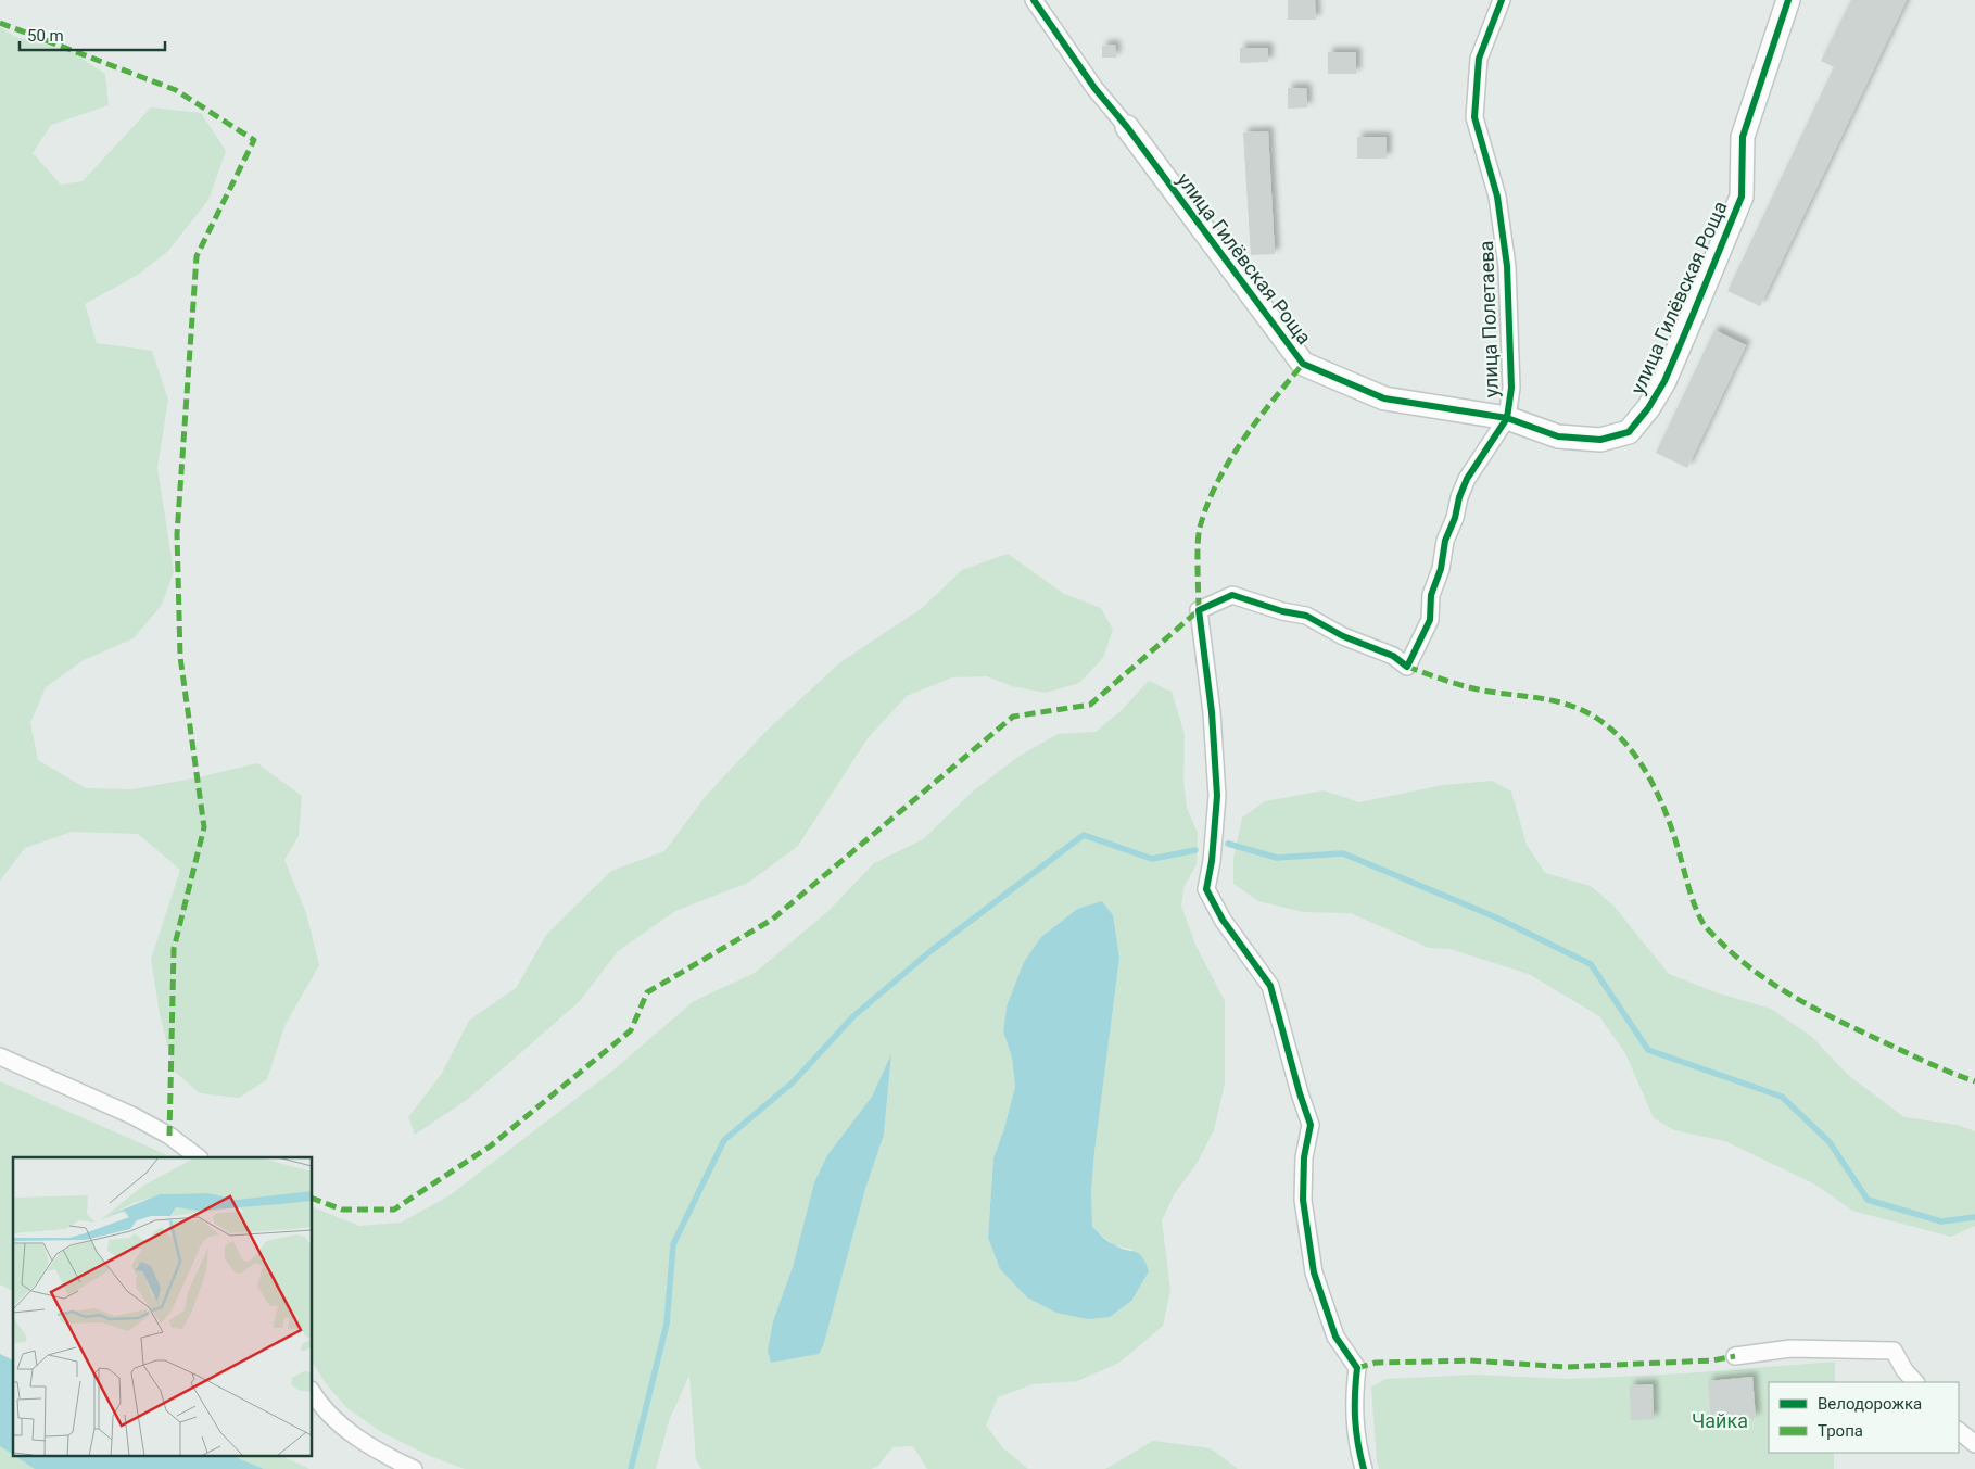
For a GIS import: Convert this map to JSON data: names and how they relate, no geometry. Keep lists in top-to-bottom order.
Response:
{
  "streets": {
    "street": ["улица Гилёвская Роща", "улица Полетаева"]
  },
  "crossings": [
    ["улица Гилёвская Роща", "улица Полетаева"]
  ],
  "parks": ["Чайка"],
  "legend": ["Велодорожка", "Тропа"],
  "scale_bar": "50 m"
}
